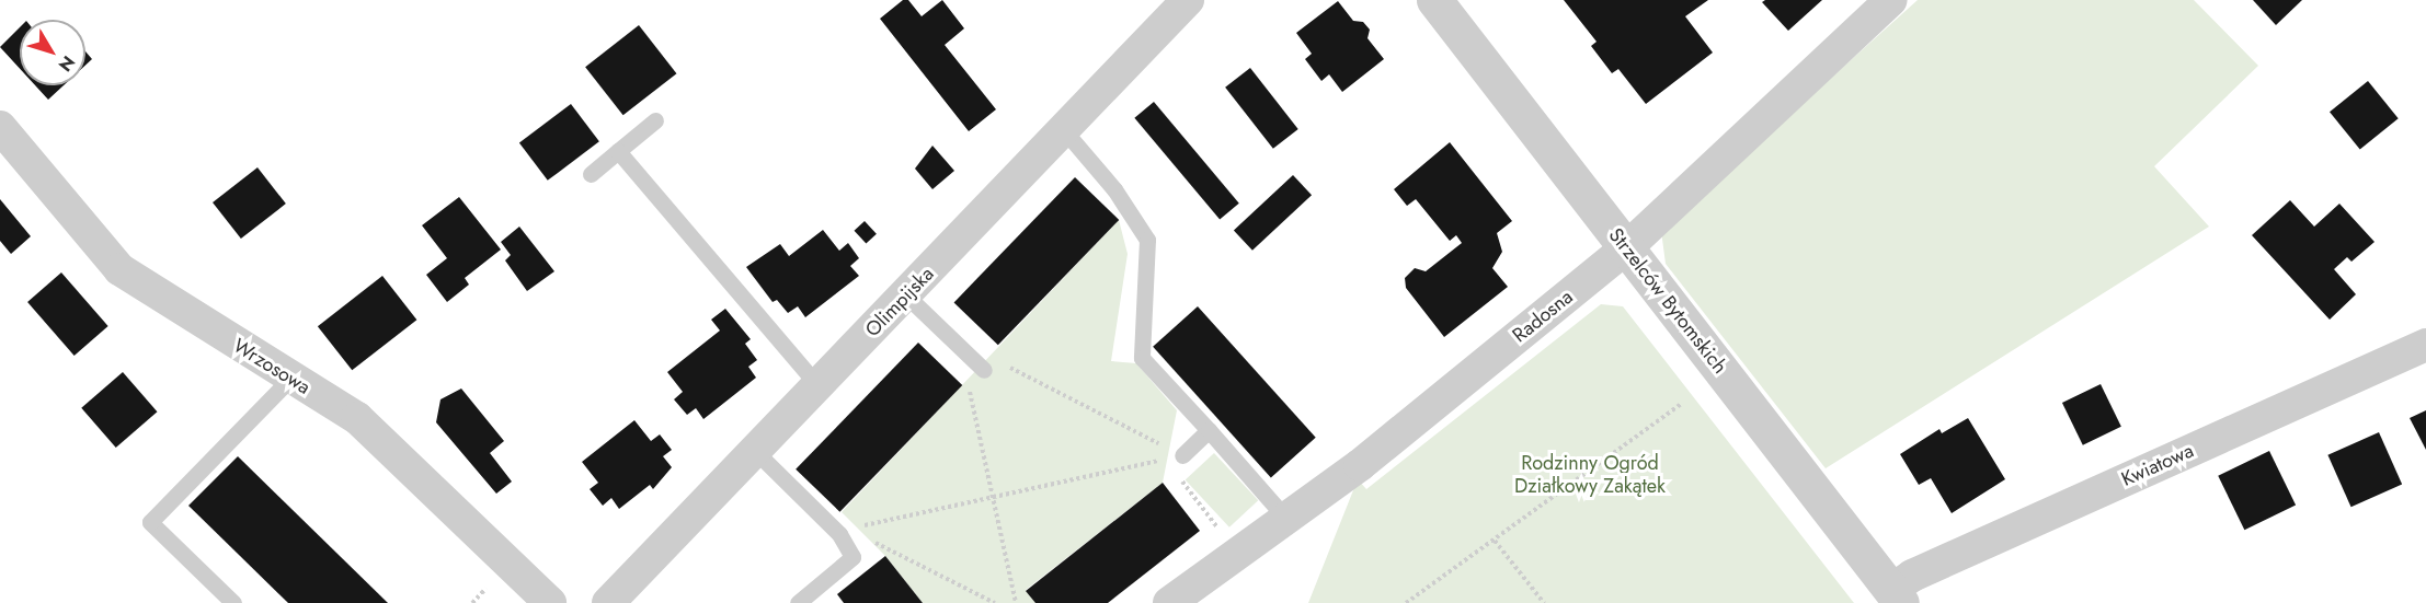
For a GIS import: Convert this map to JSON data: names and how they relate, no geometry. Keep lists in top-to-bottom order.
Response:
{
  "streets": {
    "street": [
      "Strzelców Bytomskich",
      "Olimpijska",
      "Radosna",
      "Wrzosowa",
      "Kwiatowa"
    ]
  },
  "crossings": [
    ["Strzelców Bytomskich", "Radosna"],
    ["Strzelców Bytomskich", "Kwiatowa"]
  ],
  "parks": ["Rodzinny Ogród Działkowy Zakątek"],
  "north": "bottom right"
}
